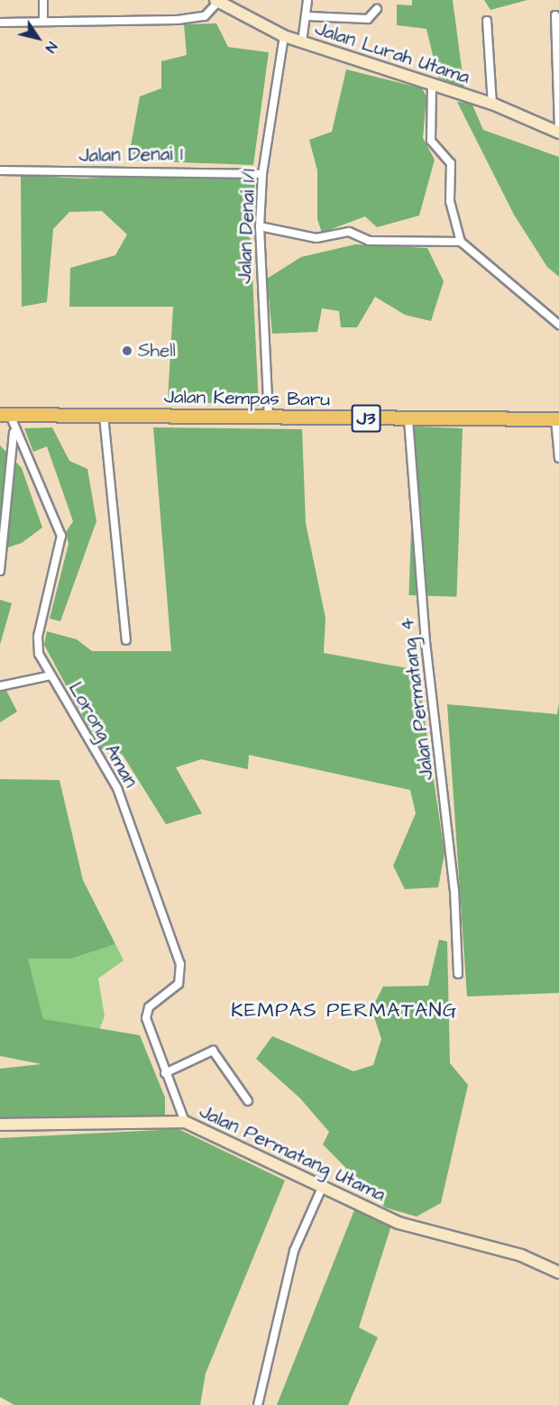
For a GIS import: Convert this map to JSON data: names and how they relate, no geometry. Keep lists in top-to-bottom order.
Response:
{
  "streets": {
    "main road": ["Jalan Kempas Baru", "J3"],
    "street": [
      "Jalan Lurah Utama",
      "Jalan Denai 1",
      "Jalan Denai 1/1",
      "Jalan Permatang 4",
      "Lorong Aman",
      "Jalan Permatang Utama"
    ]
  },
  "crossings": [
    ["Jalan Lurah Utama", "Jalan Denai 1/1"],
    ["Jalan Denai 1", "Jalan Denai 1/1"],
    ["Jalan Denai 1/1", "Jalan Kempas Baru"],
    ["Jalan Kempas Baru", "Jalan Permatang 4"],
    ["Jalan Kempas Baru", "Lorong Aman"],
    ["Lorong Aman", "Jalan Permatang Utama"]
  ],
  "districts": ["KEMPAS PERMATANG"],
  "places": ["Shell"],
  "north": "bottom right"
}
